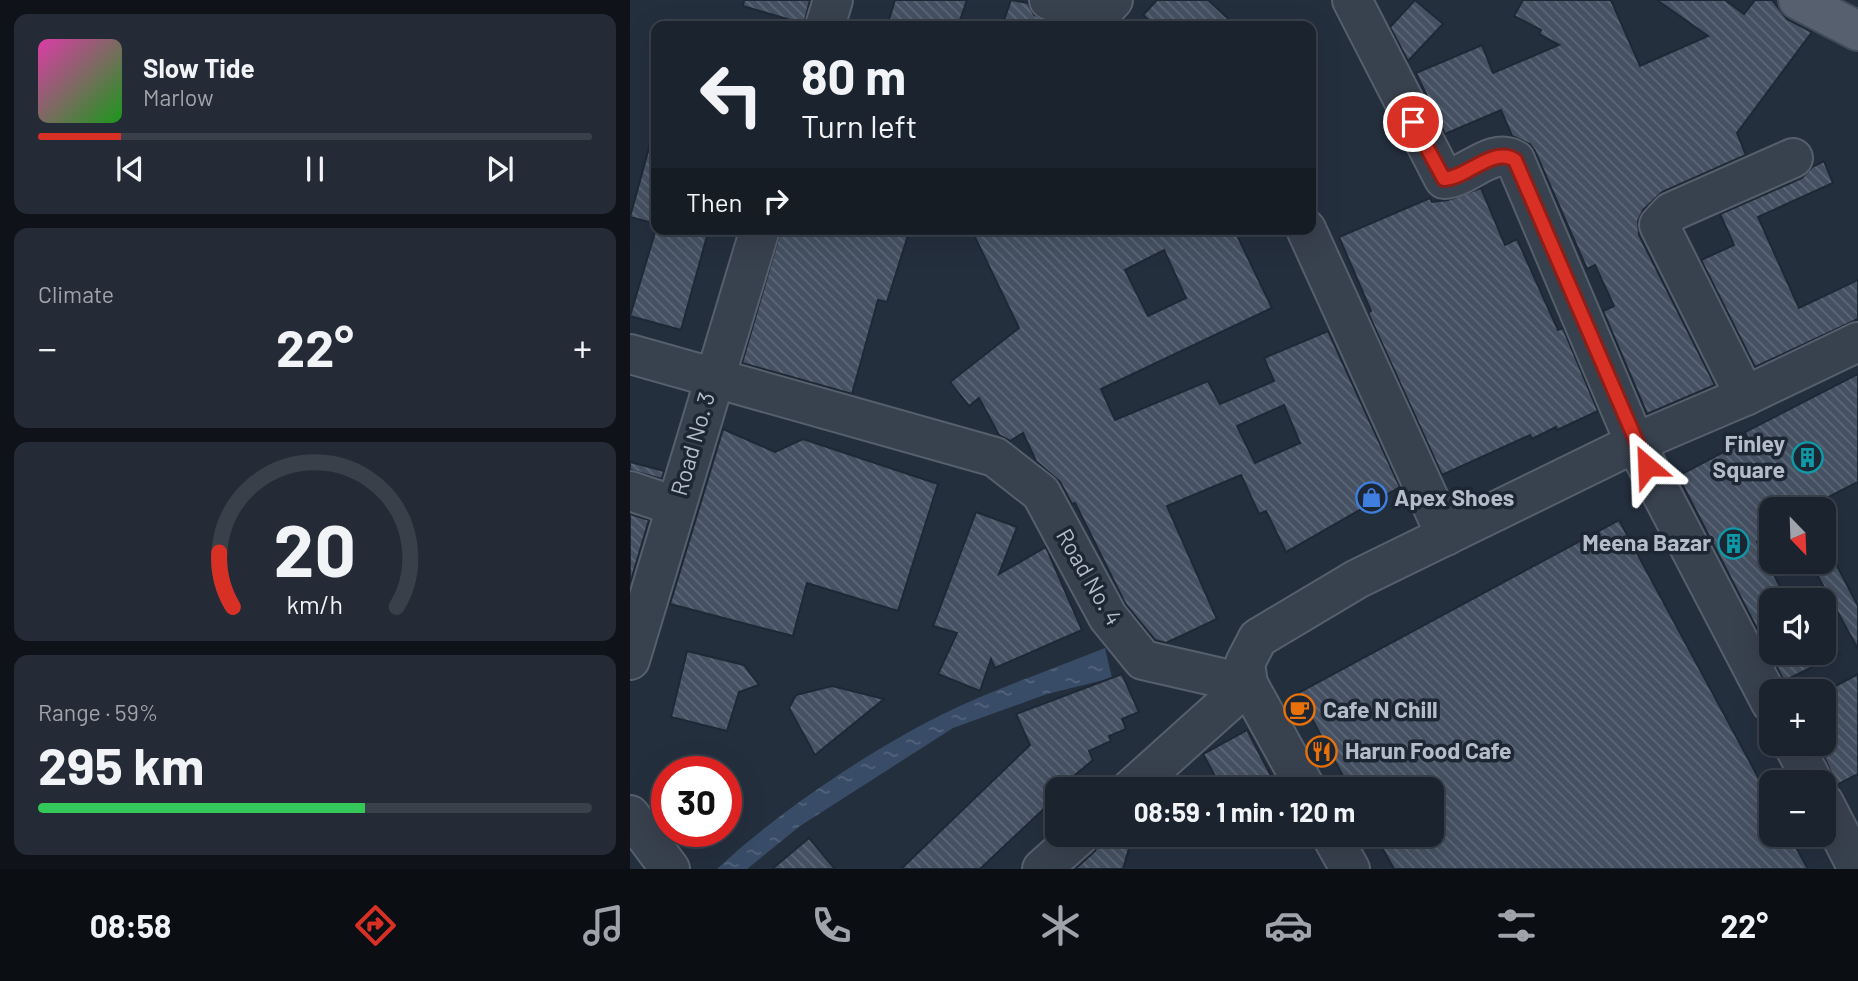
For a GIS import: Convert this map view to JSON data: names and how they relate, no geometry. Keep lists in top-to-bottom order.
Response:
{
  "streets": {
    "street": ["Road No. 3", "Road No. 4"]
  },
  "crossings": [
    ["Road No. 3", "Road No. 4"]
  ],
  "places": {
    "building": ["Finley Square", "Meena Bazar"],
    "shop": ["Apex Shoes"],
    "cafe": ["Cafe N Chill"],
    "restaurant": ["Harun Food Cafe"]
  },
  "north": "bottom right",
  "page": {
    "turn": ["80 m", "Turn left"],
    "song": ["Slow Tide", "Marlow"],
    "then": "Then",
    "tile": [
      "Climate",
      ["Range · 59%", "295 km"]
    ],
    "heat": ["−", "22°", "+"],
    "map_buttons": ["+", "−"],
    "limit": "30",
    "trip": "08:59 · 1 min · 120 m",
    "tabs": ["08:58", "22°"],
    "gauge": ["20", "km/h"]
  }
}
